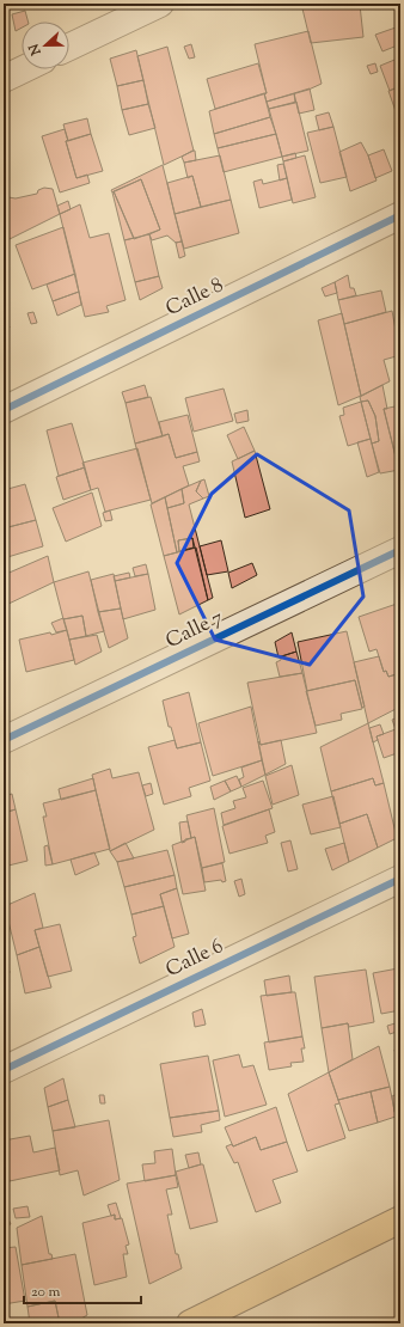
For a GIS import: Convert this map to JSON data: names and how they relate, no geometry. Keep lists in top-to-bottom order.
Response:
{
  "streets": {
    "street": ["Calle 8", "Calle 7", "Calle 6"]
  },
  "scale_bar": "20 m",
  "north": "left"
}
